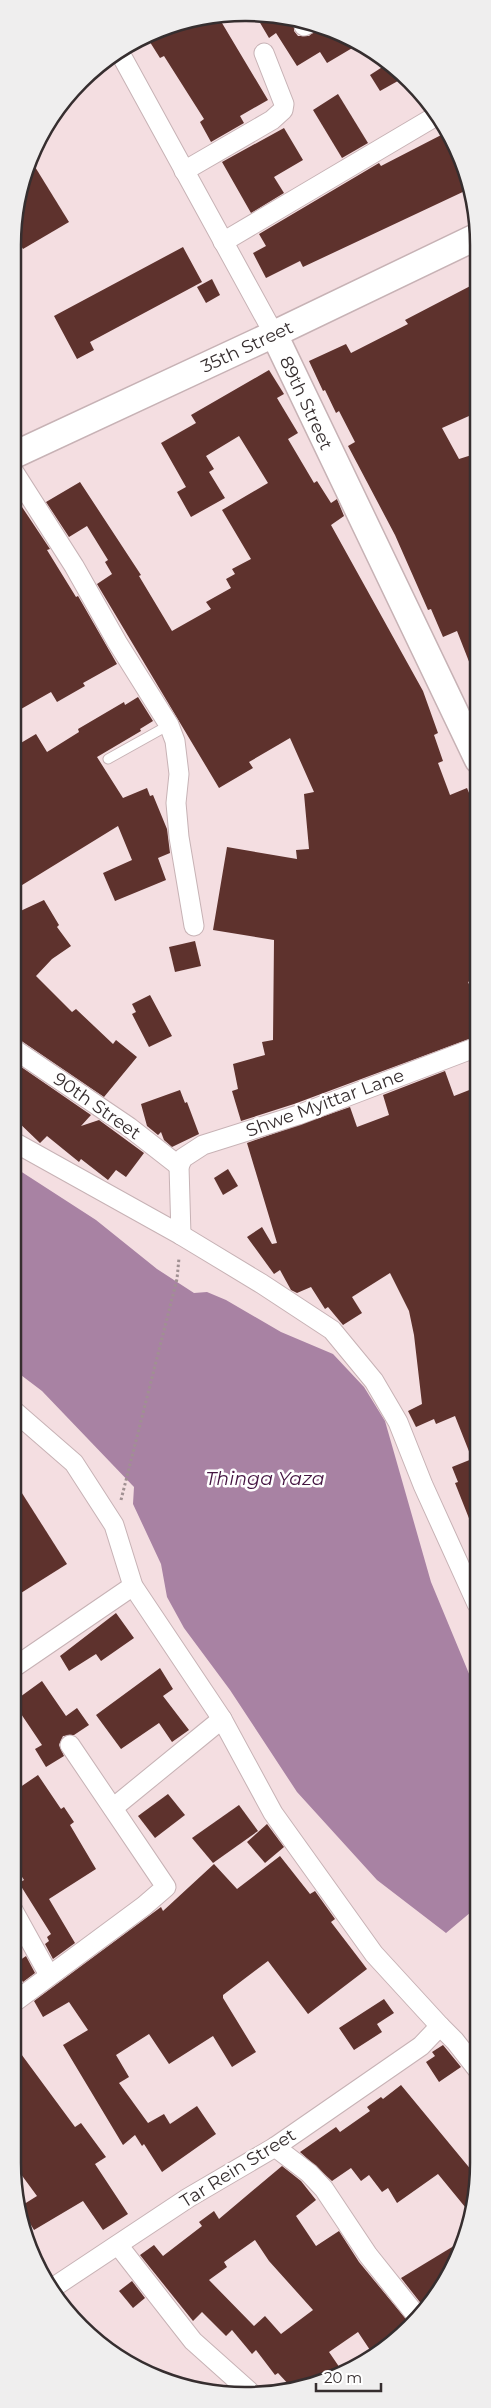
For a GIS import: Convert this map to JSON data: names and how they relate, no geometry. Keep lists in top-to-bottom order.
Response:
{
  "streets": {
    "main road": ["35th Street", "89th Street"],
    "street": ["Shwe Myittar Lane", "90th Street", "Tar Rein Street"]
  },
  "crossings": [
    ["35th Street", "89th Street"],
    ["Shwe Myittar Lane", "90th Street"]
  ],
  "water": ["Thinga Yaza"],
  "scale_bar": "20 m"
}
